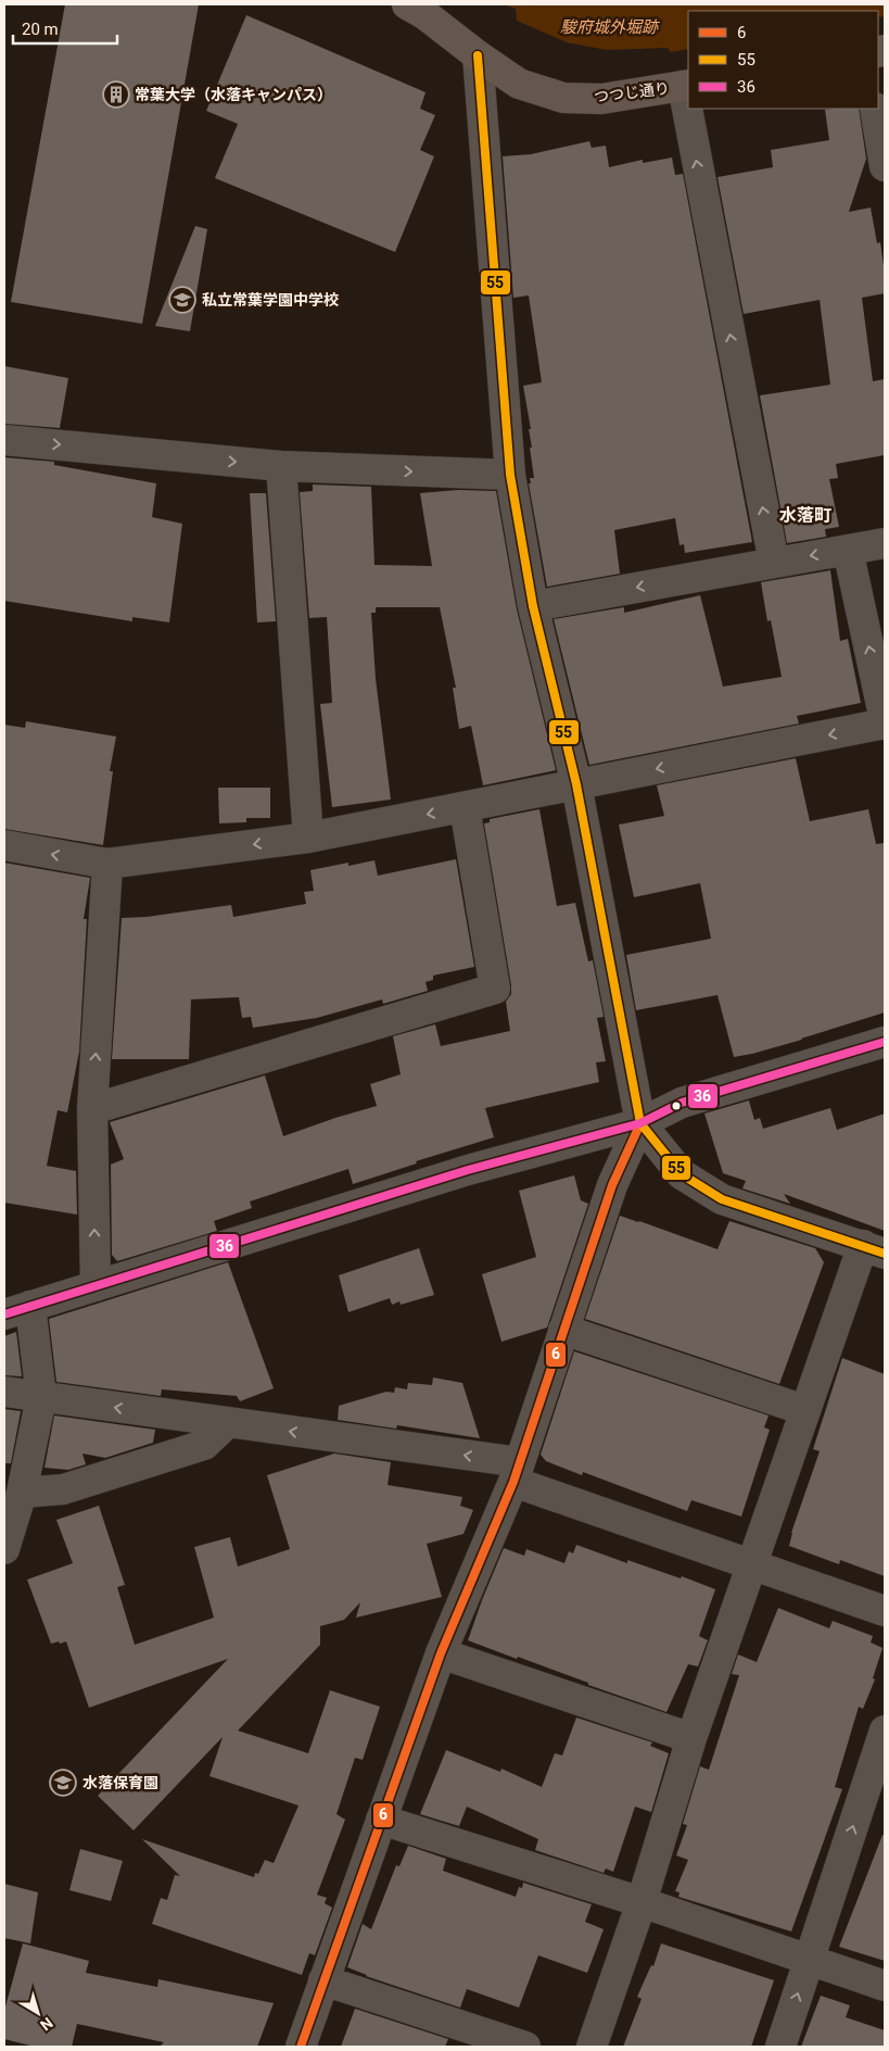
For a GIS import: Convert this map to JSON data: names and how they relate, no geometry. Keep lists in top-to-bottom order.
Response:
{
  "streets": {
    "main road": ["つつじ通り"]
  },
  "districts": ["水落町"],
  "water": ["駿府城外堀跡"],
  "places": {
    "building": ["常葉大学（水落キャンパス）"],
    "school or university": ["私立常葉学園中学校", "水落保育園"]
  },
  "lines": ["transit line 55", "transit line 36", "transit line 6"],
  "legend": ["6", "55", "36"],
  "scale_bar": "20 m",
  "north": "bottom right"
}
